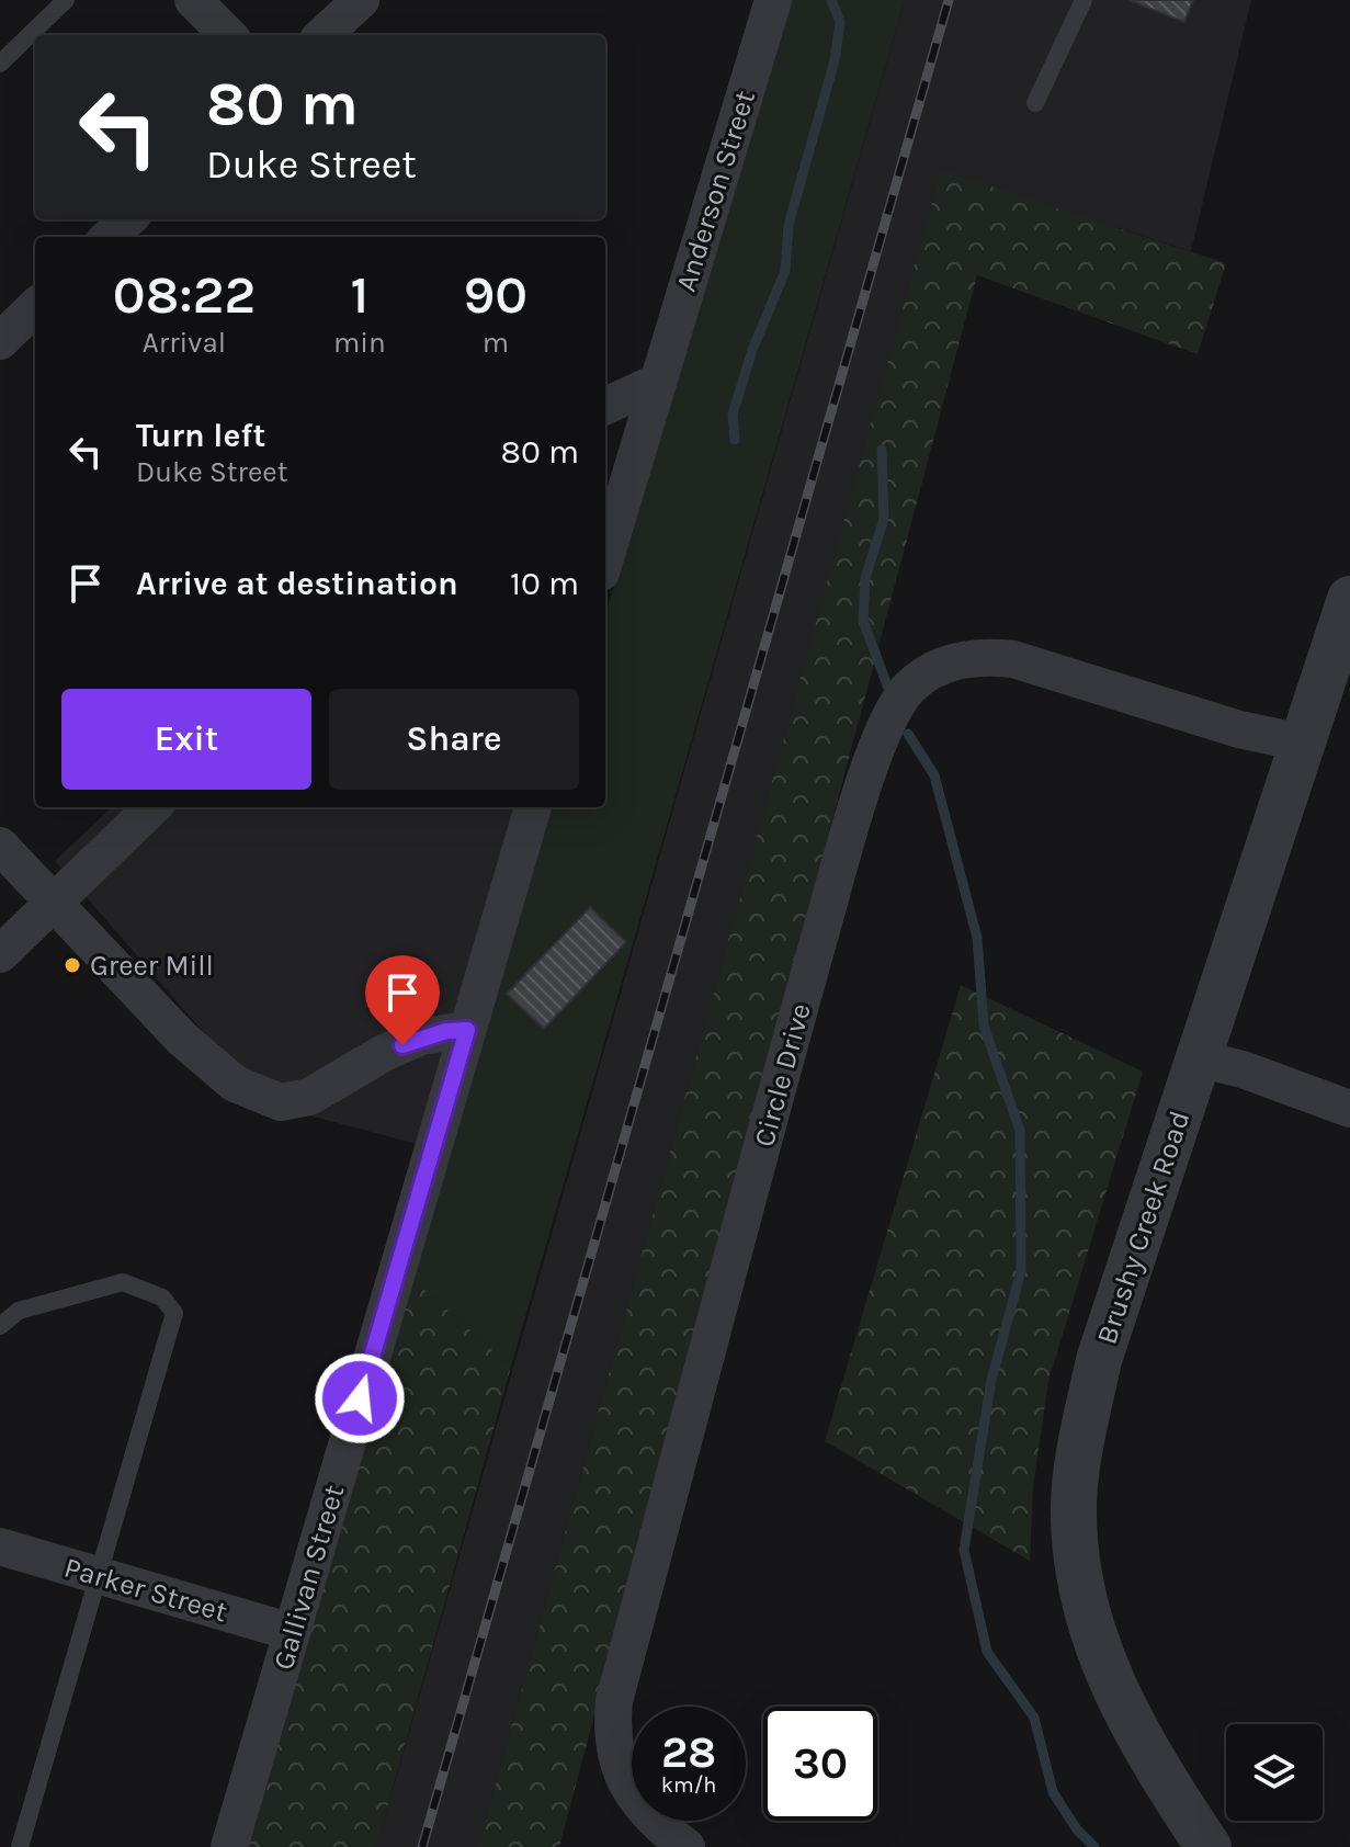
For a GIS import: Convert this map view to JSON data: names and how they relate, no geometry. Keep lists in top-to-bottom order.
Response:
{
  "streets": {
    "street": [
      "Anderson Street",
      "Circle Drive",
      "Brushy Creek Road",
      "Gallivan Street",
      "Parker Street"
    ]
  },
  "crossings": [
    ["Circle Drive", "Brushy Creek Road"],
    ["Gallivan Street", "Parker Street"]
  ],
  "places": ["Greer Mill"],
  "page": {
    "turn": ["80 m", "Duke Street"],
    "eta": [
      "08:22",
      "Arrival",
      "1",
      "min",
      "90",
      "m"
    ],
    "list": [
      {
        "name": "Turn left",
        "note": "Duke Street",
        "value": "80 m"
      },
      {
        "name": "Arrive at destination",
        "value": "10 m"
      }
    ],
    "buttons": ["Exit", "Share"],
    "speed": "28 km/h",
    "limit": "30"
  }
}
